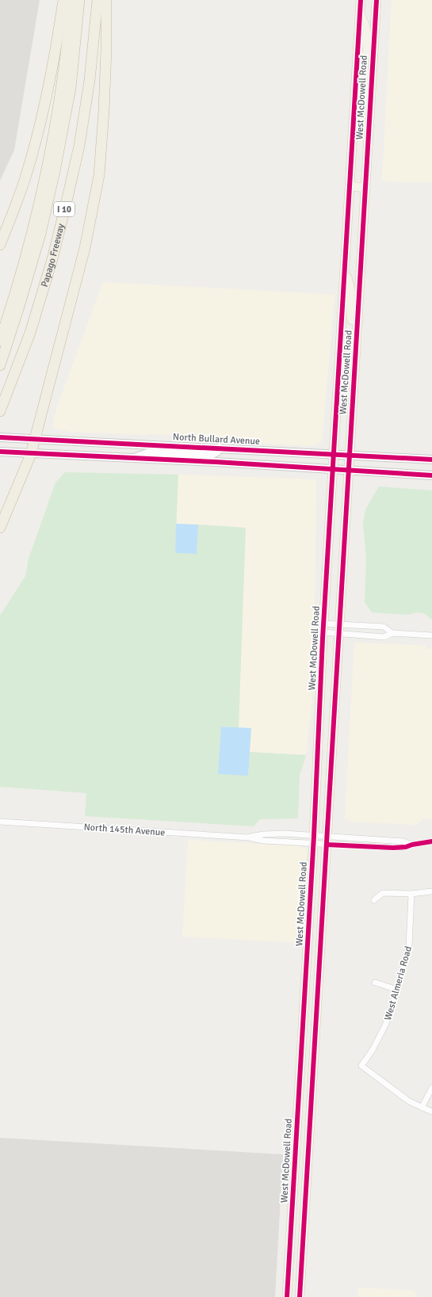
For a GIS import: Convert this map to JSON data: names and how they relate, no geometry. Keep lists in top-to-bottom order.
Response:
{
  "streets": {
    "highway": ["I 10", "Papago Freeway"],
    "main road": ["West McDowell Road", "North Bullard Avenue"],
    "street": ["North 145th Avenue", "West Almeria Road"]
  },
  "crossings": [
    ["West McDowell Road", "North Bullard Avenue"],
    ["West McDowell Road", "North 145th Avenue"]
  ]
}
